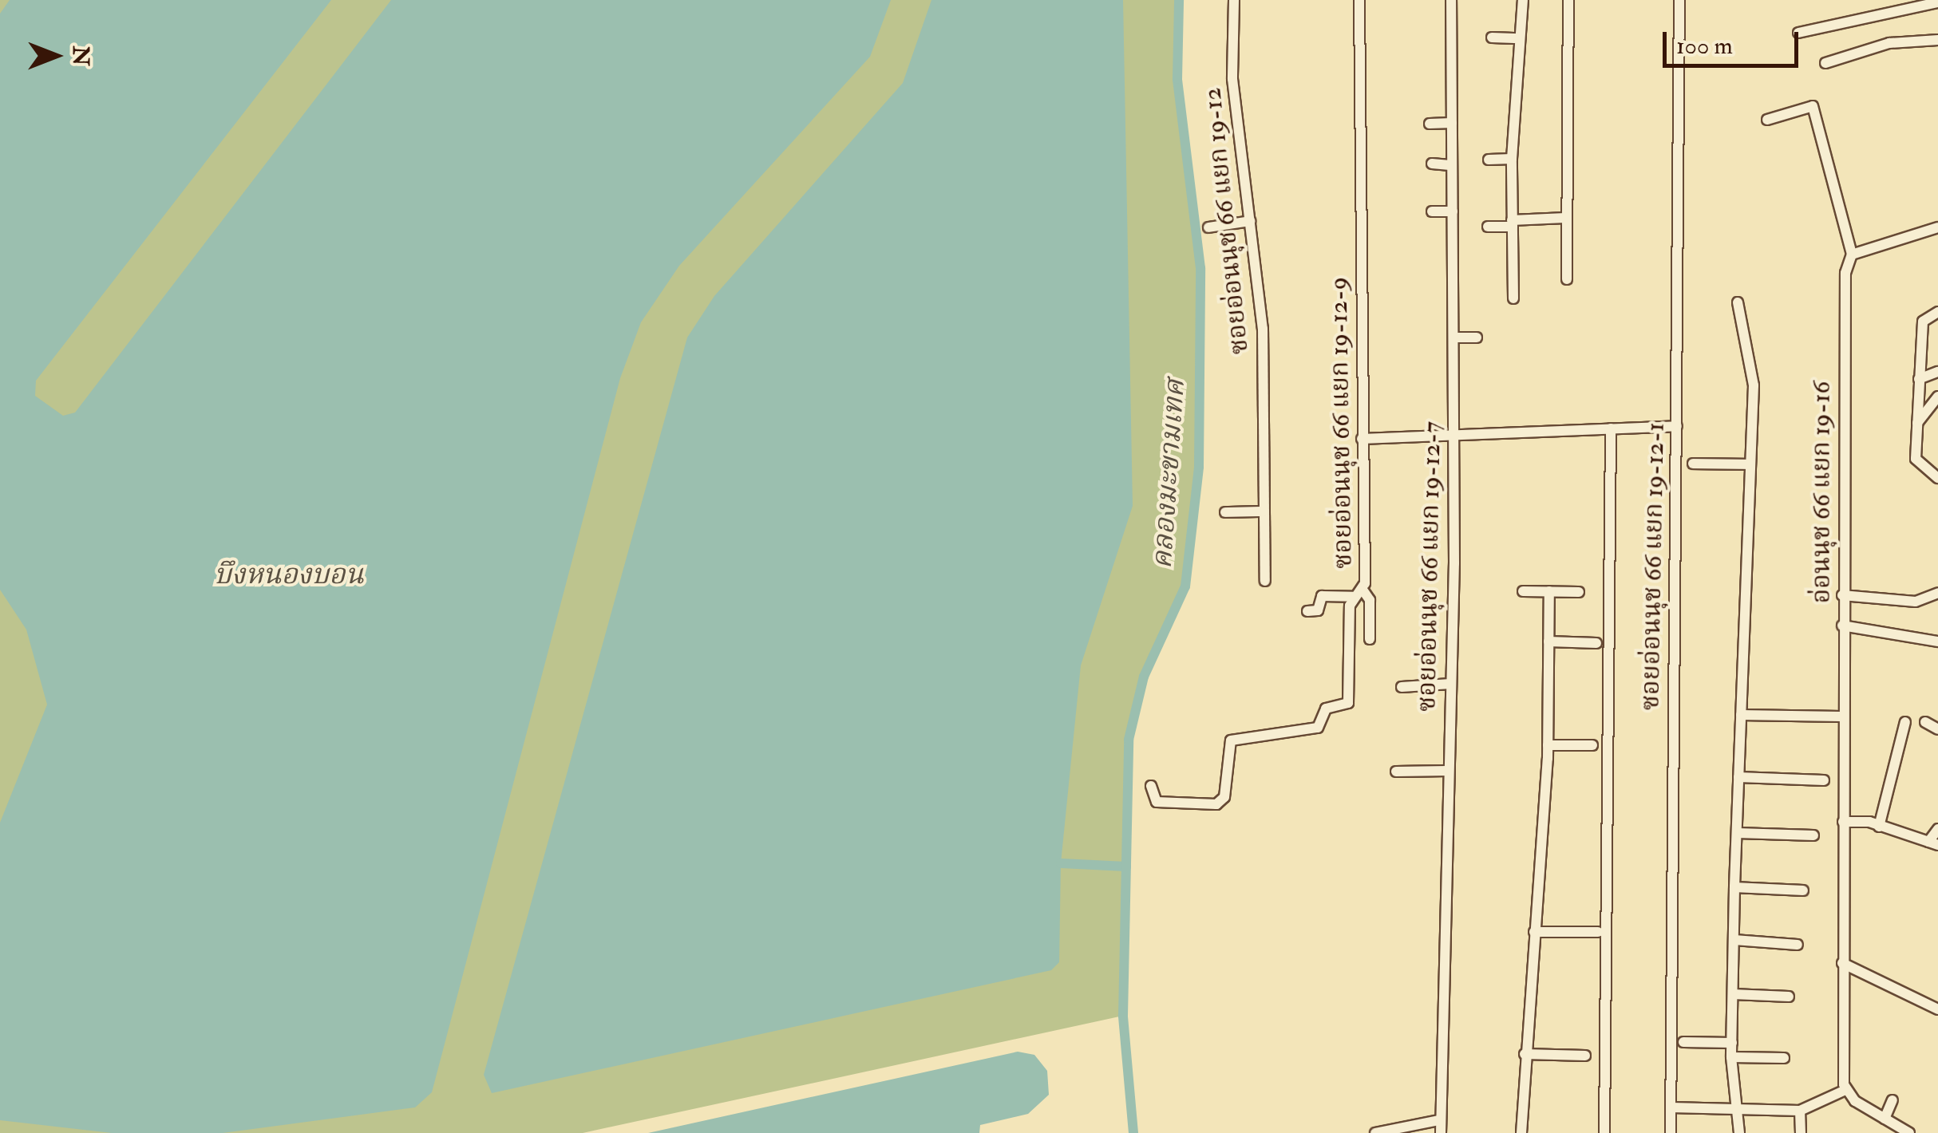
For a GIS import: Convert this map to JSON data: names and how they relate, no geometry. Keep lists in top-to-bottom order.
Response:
{
  "streets": {
    "street": [
      "ซอยอ่อนนุช 66 แยก 19-12",
      "ซอยอ่อนนุช 66 แยก 19-12-9",
      "อ่อนนุช 66 แยก 19-16",
      "ซอยอ่อนนุช 66 แยก 19-12-7",
      "ซอยอ่อนนุช 66 แยก 19-12-1"
    ]
  },
  "water": ["คลองมะขามเทศ", "บึงหนองบอน"],
  "scale_bar": "100 m",
  "north": "right"
}
